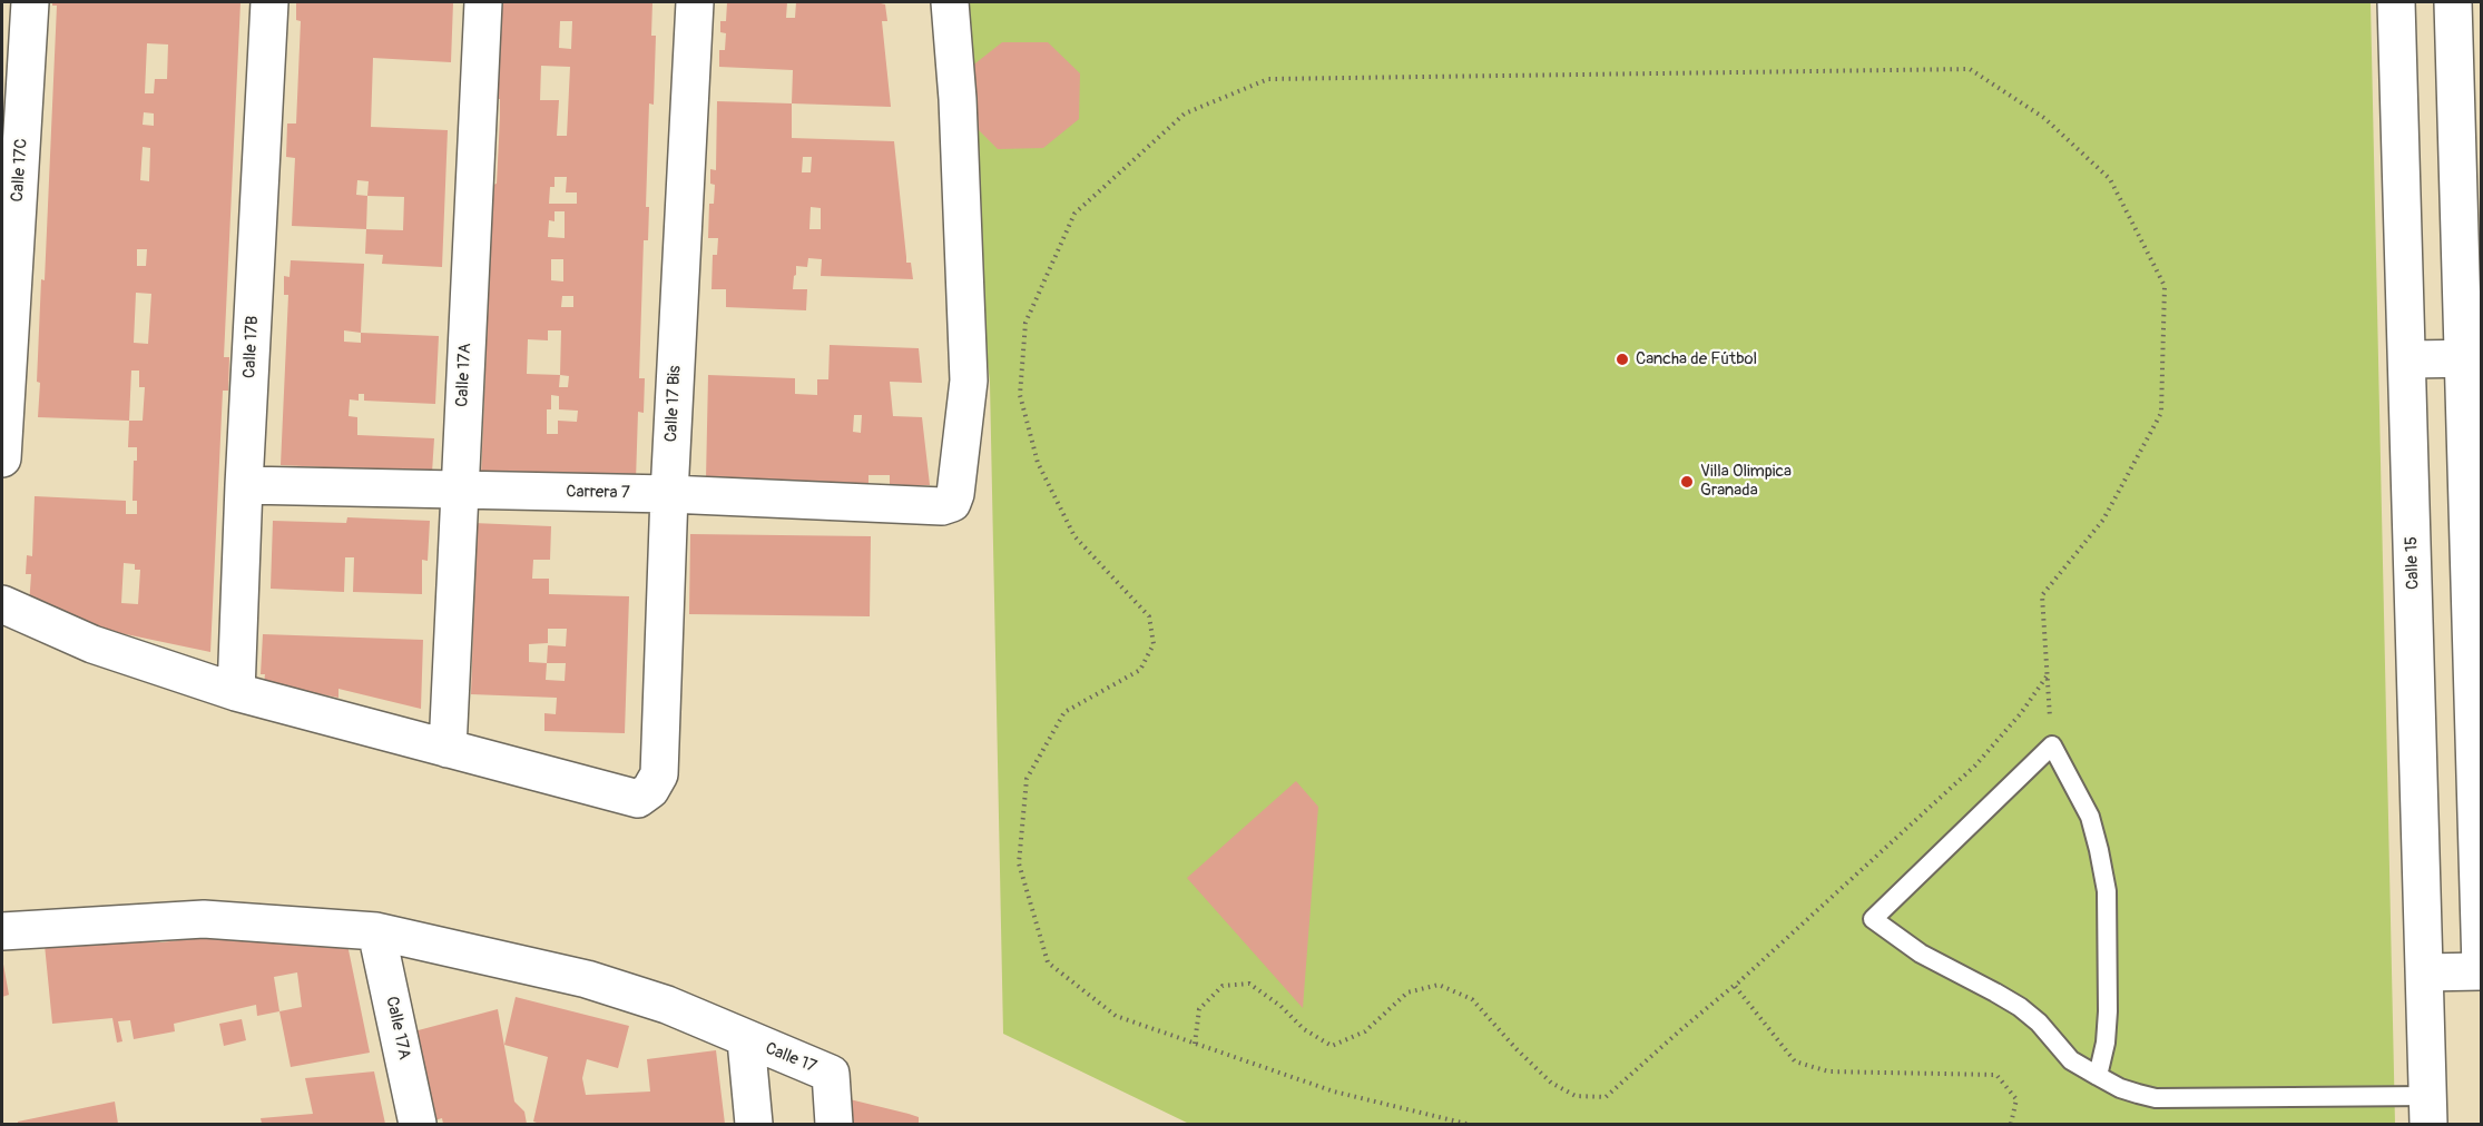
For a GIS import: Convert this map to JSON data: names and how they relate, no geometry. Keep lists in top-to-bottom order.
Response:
{
  "streets": {
    "street": [
      "Calle 17C",
      "Calle 17B",
      "Calle 17A",
      "Calle 17 Bis",
      "Carrera 7",
      "Calle 15",
      "Calle 17"
    ]
  },
  "crossings": [
    ["Calle 17B", "Carrera 7"],
    ["Calle 17A", "Calle 17 Bis"],
    ["Calle 17A", "Carrera 7"],
    ["Calle 17 Bis", "Carrera 7"]
  ],
  "places": ["Cancha de Fútbol", "Villa Olimpica Granada"]
}
